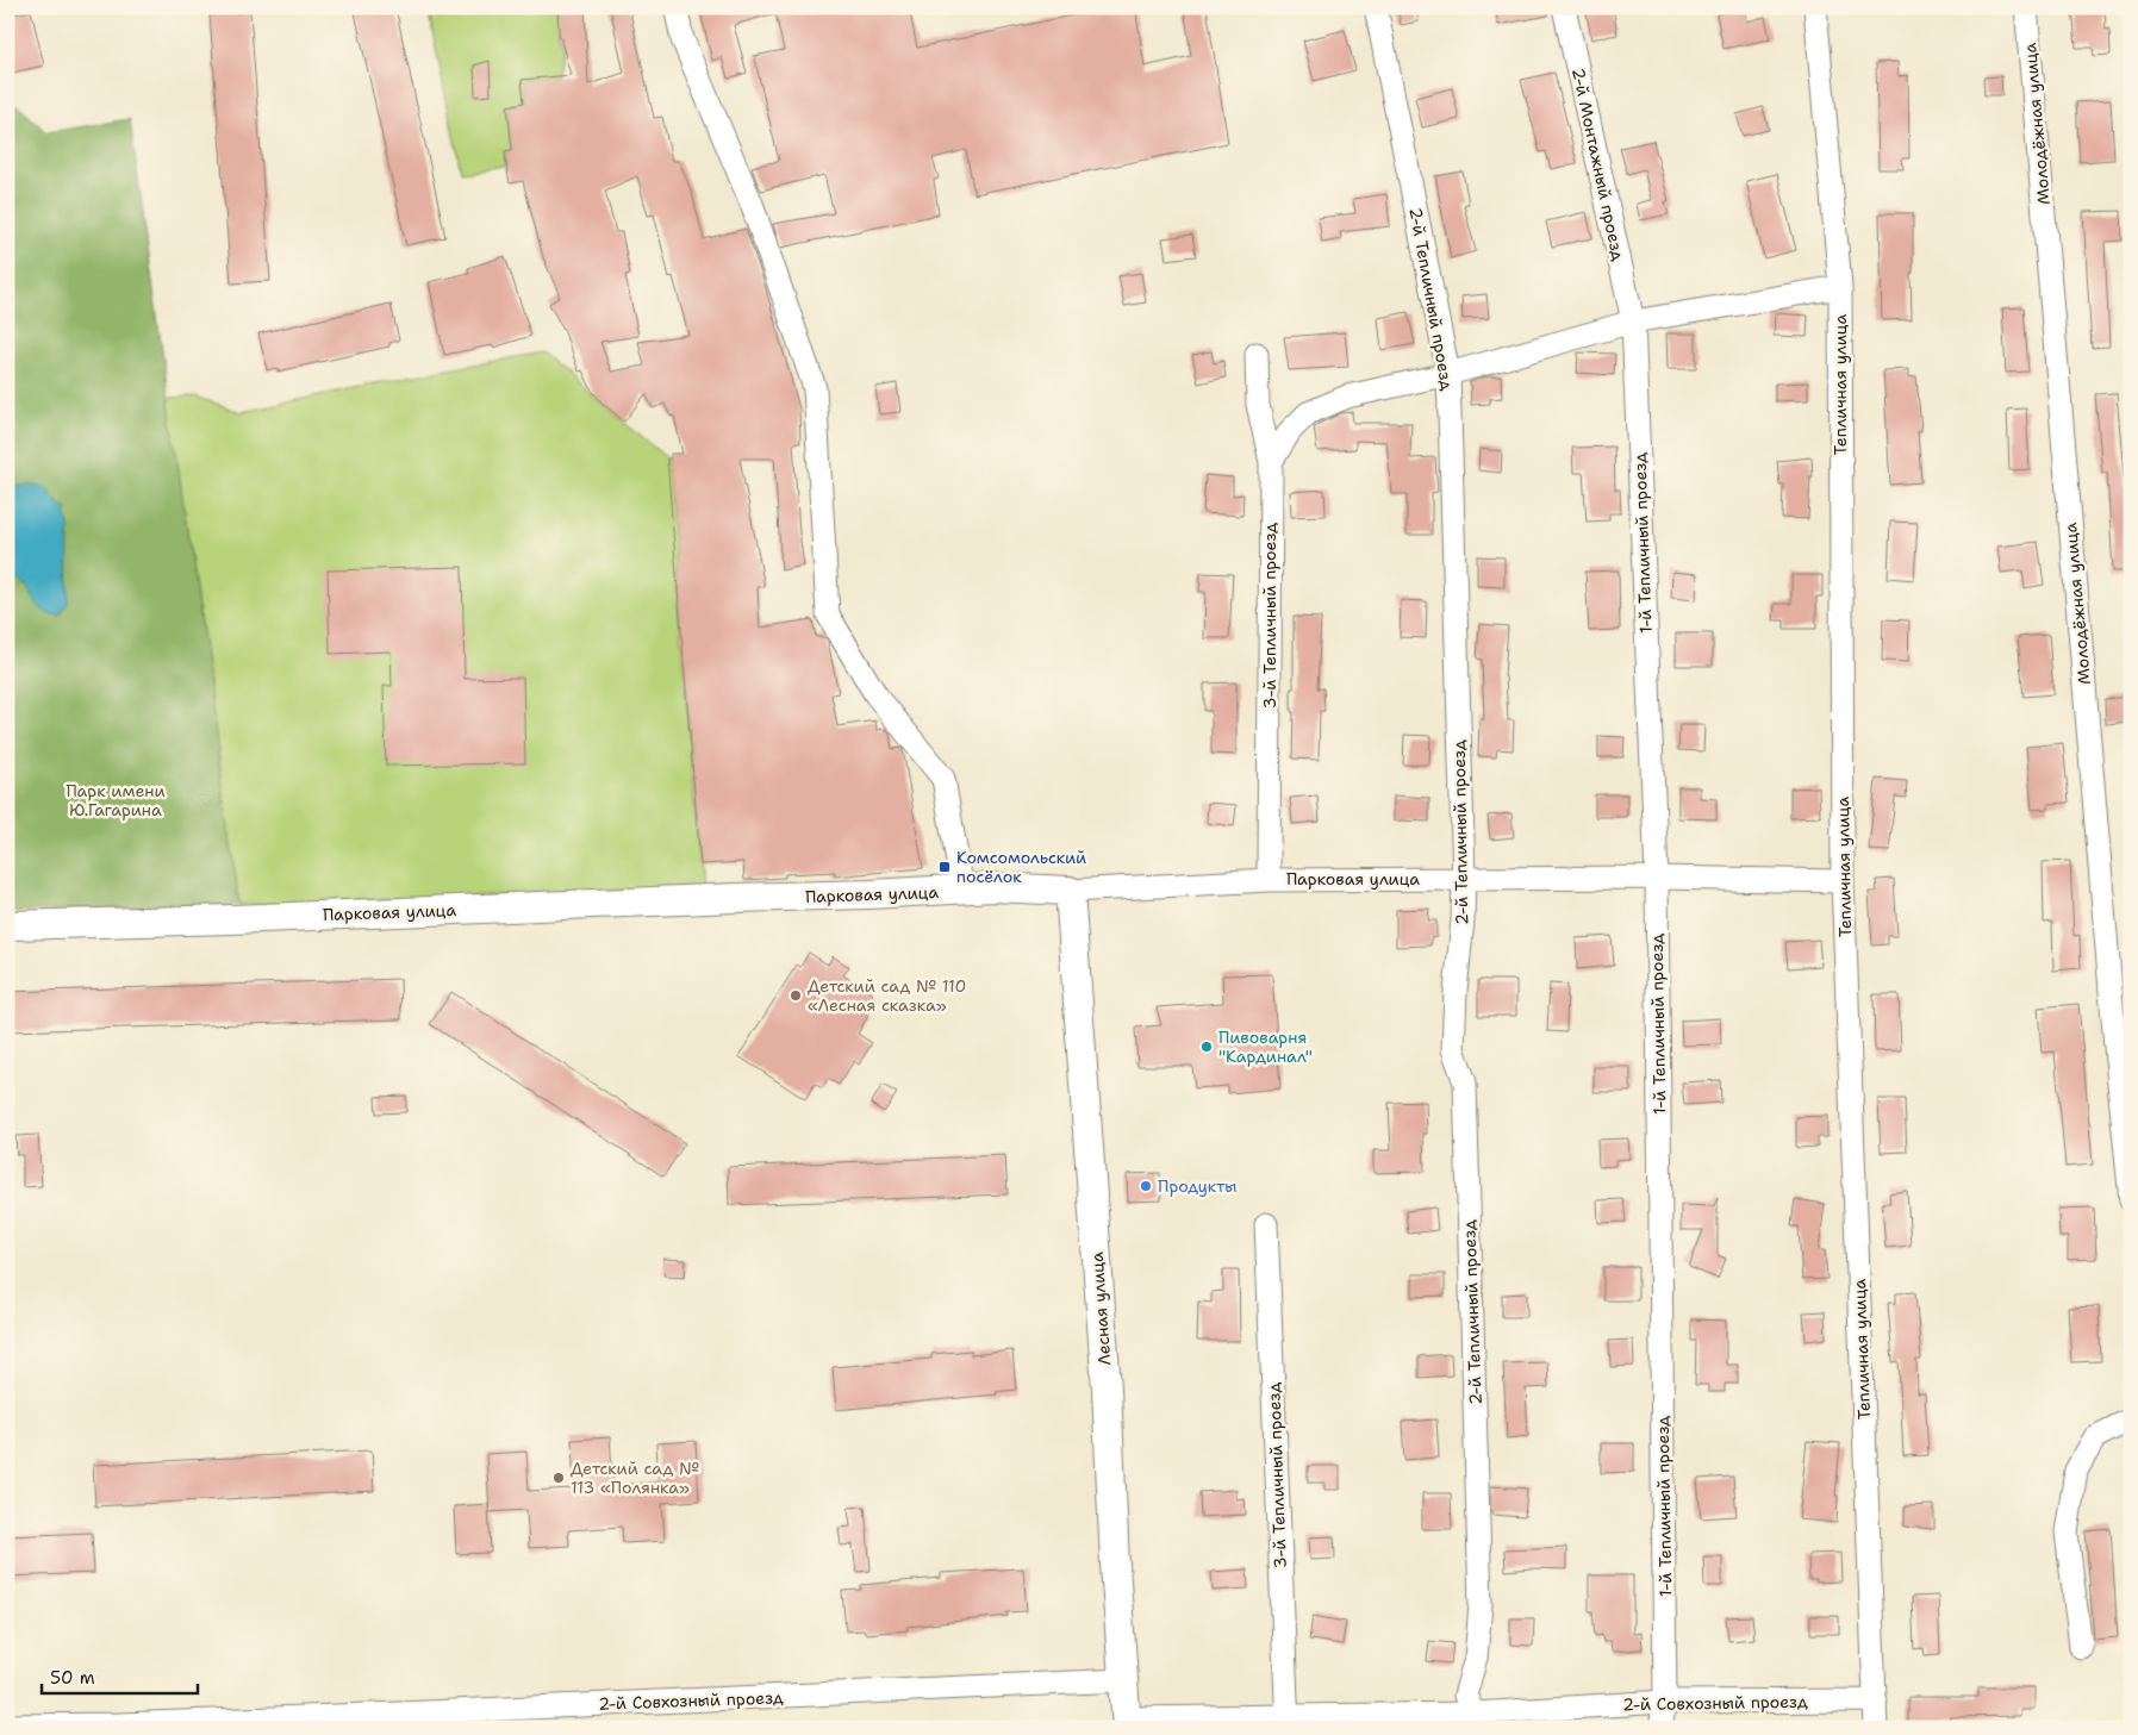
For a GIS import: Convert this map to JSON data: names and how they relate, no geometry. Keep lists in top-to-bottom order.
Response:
{
  "streets": {
    "street": [
      "Молодёжная улица",
      "2-й Монтажный проезд",
      "2-й Тепличный проезд",
      "Тепличная улица",
      "1-й Тепличный проезд",
      "3-й Тепличный проезд",
      "Парковая улица",
      "Лесная улица",
      "2-й Совхозный проезд"
    ]
  },
  "crossings": [
    ["2-й Монтажный проезд", "1-й Тепличный проезд"],
    ["2-й Тепличный проезд", "Парковая улица"],
    ["2-й Тепличный проезд", "2-й Совхозный проезд"],
    ["Тепличная улица", "Парковая улица"],
    ["Тепличная улица", "2-й Совхозный проезд"],
    ["1-й Тепличный проезд", "Парковая улица"],
    ["1-й Тепличный проезд", "2-й Совхозный проезд"],
    ["3-й Тепличный проезд", "Парковая улица"],
    ["3-й Тепличный проезд", "2-й Совхозный проезд"],
    ["Парковая улица", "Лесная улица"],
    ["Лесная улица", "2-й Совхозный проезд"]
  ],
  "parks": ["Парк имени Ю.Гагарина"],
  "places": {
    "transit": ["Комсомольский посёлок"],
    "other": [
      "Детский сад № 110 «Лесная сказка»",
      "Пивоварня \"Кардинал\"",
      "Продукты",
      "Детский сад № 113 «Полянка»"
    ]
  },
  "scale_bar": "50 m"
}
